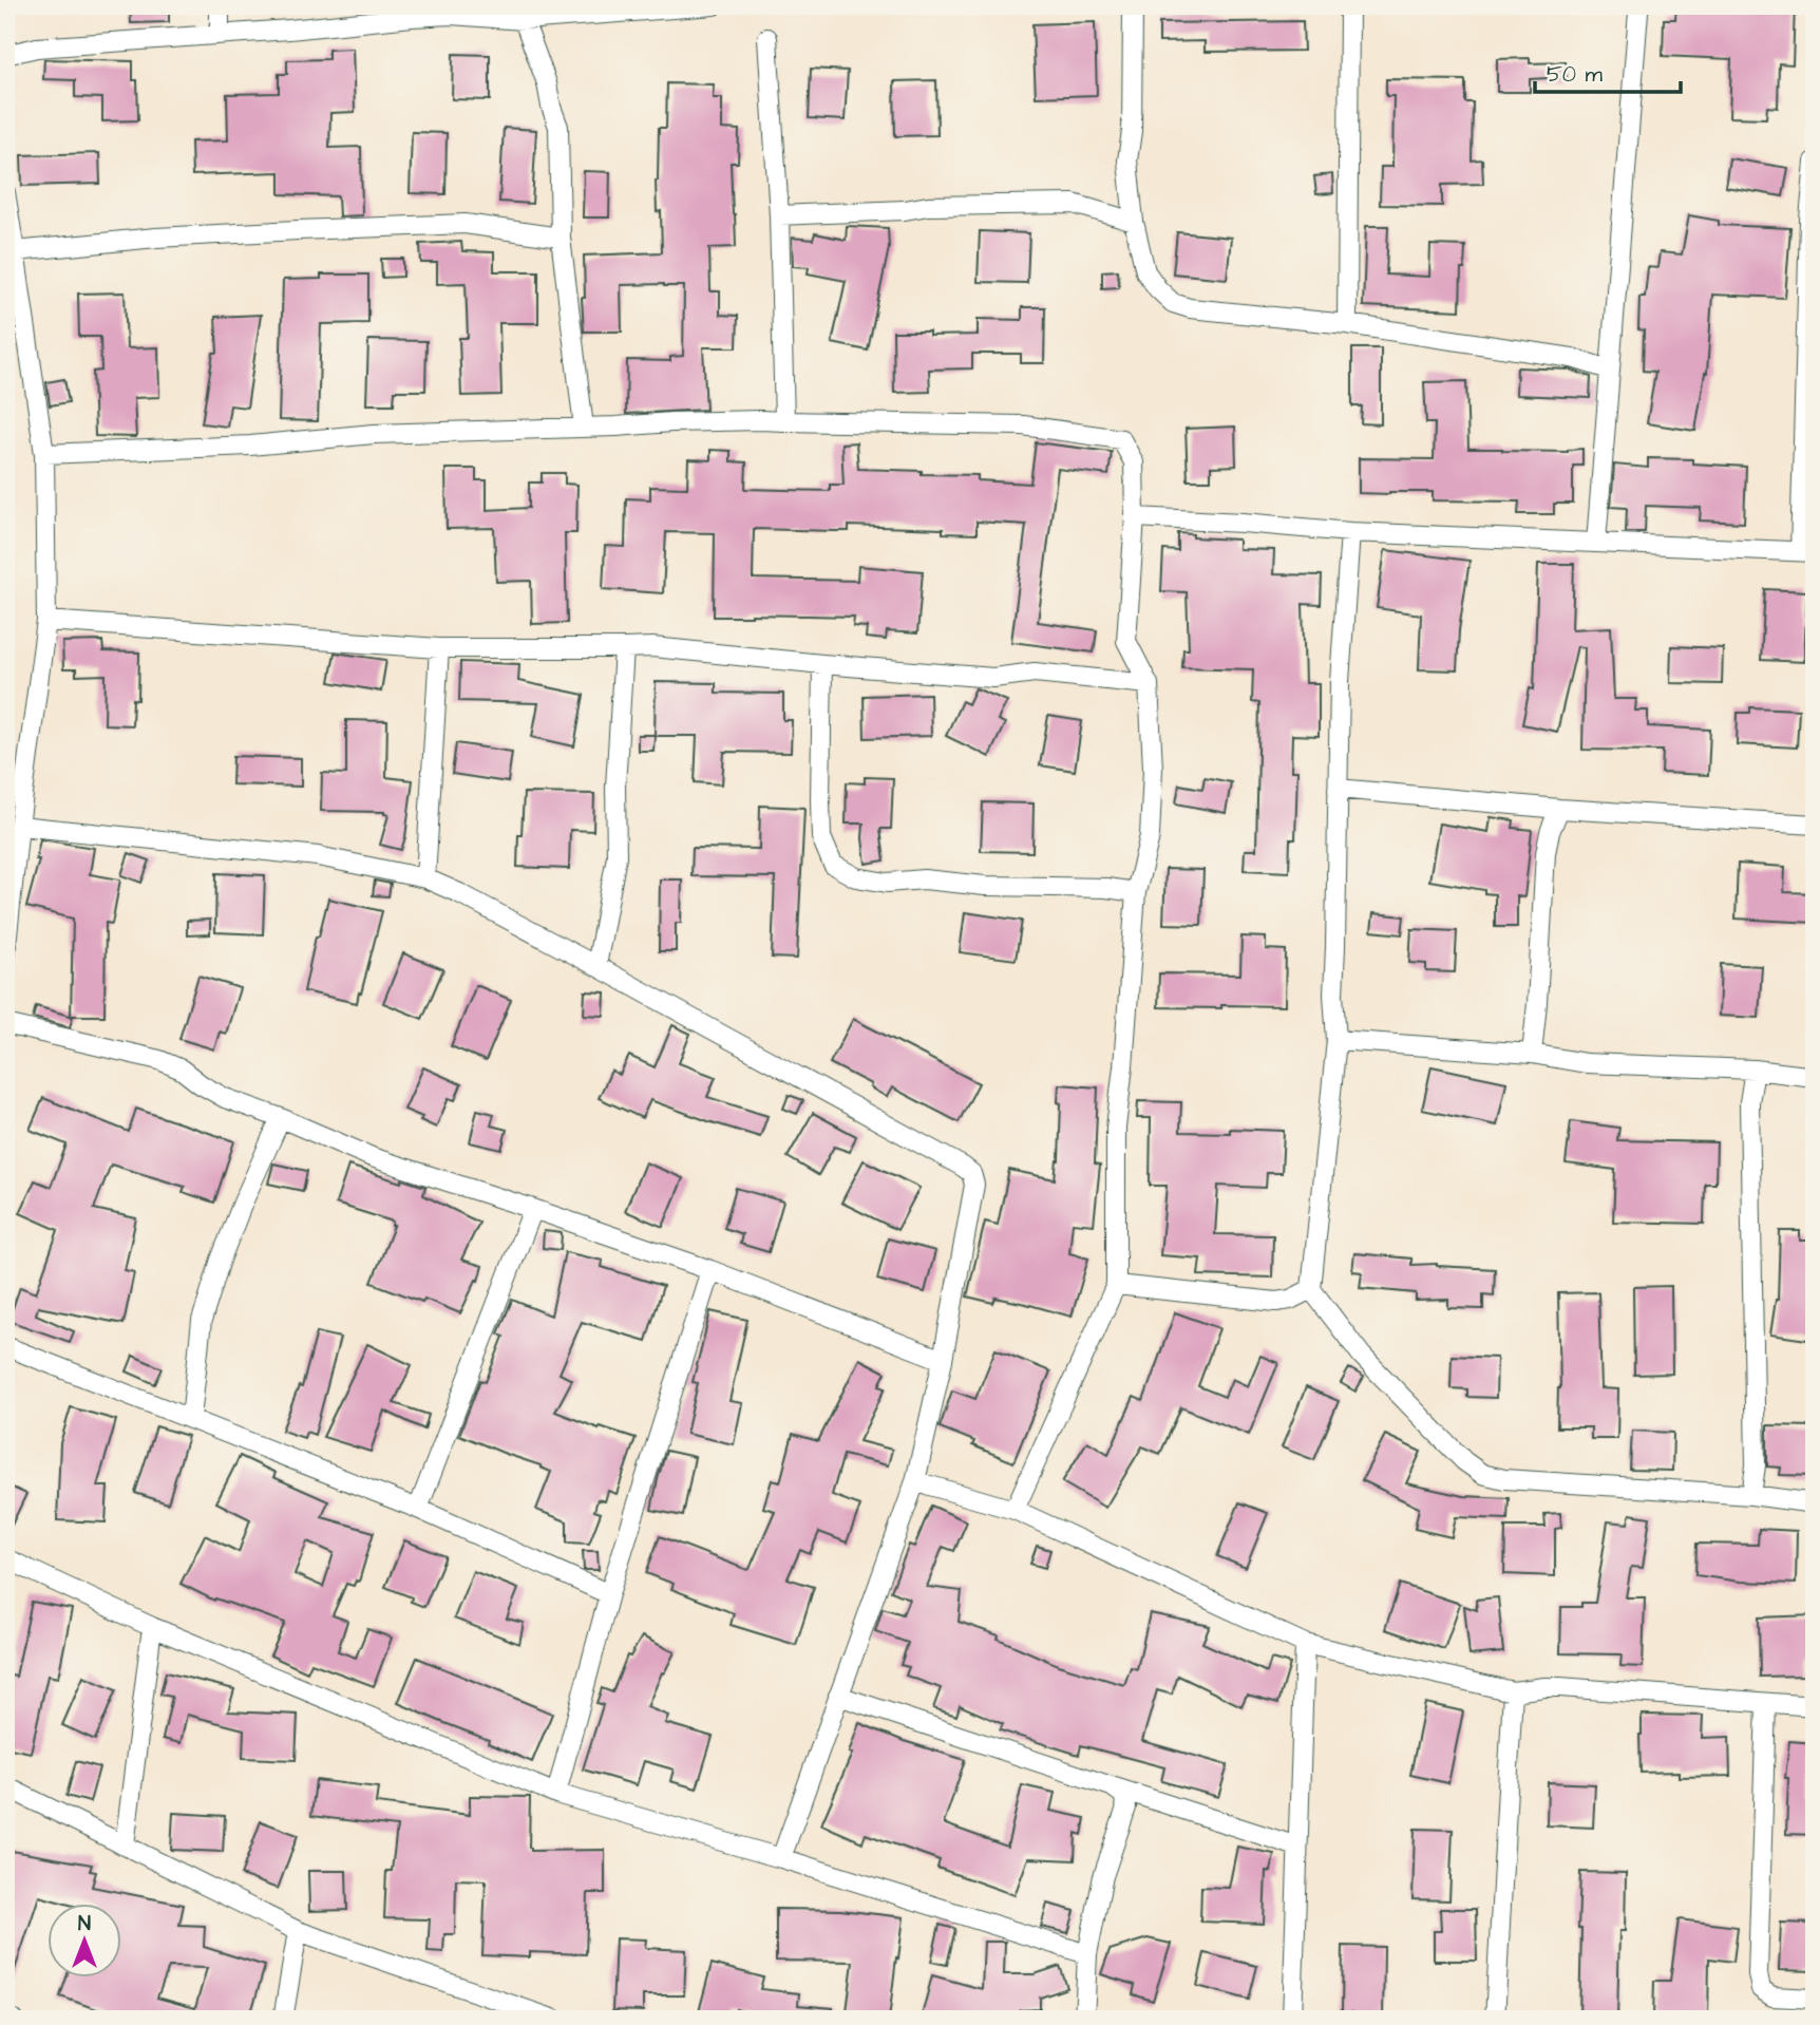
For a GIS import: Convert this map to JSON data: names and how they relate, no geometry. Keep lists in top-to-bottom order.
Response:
{
  "scale_bar": "50 m",
  "north": "top"
}
